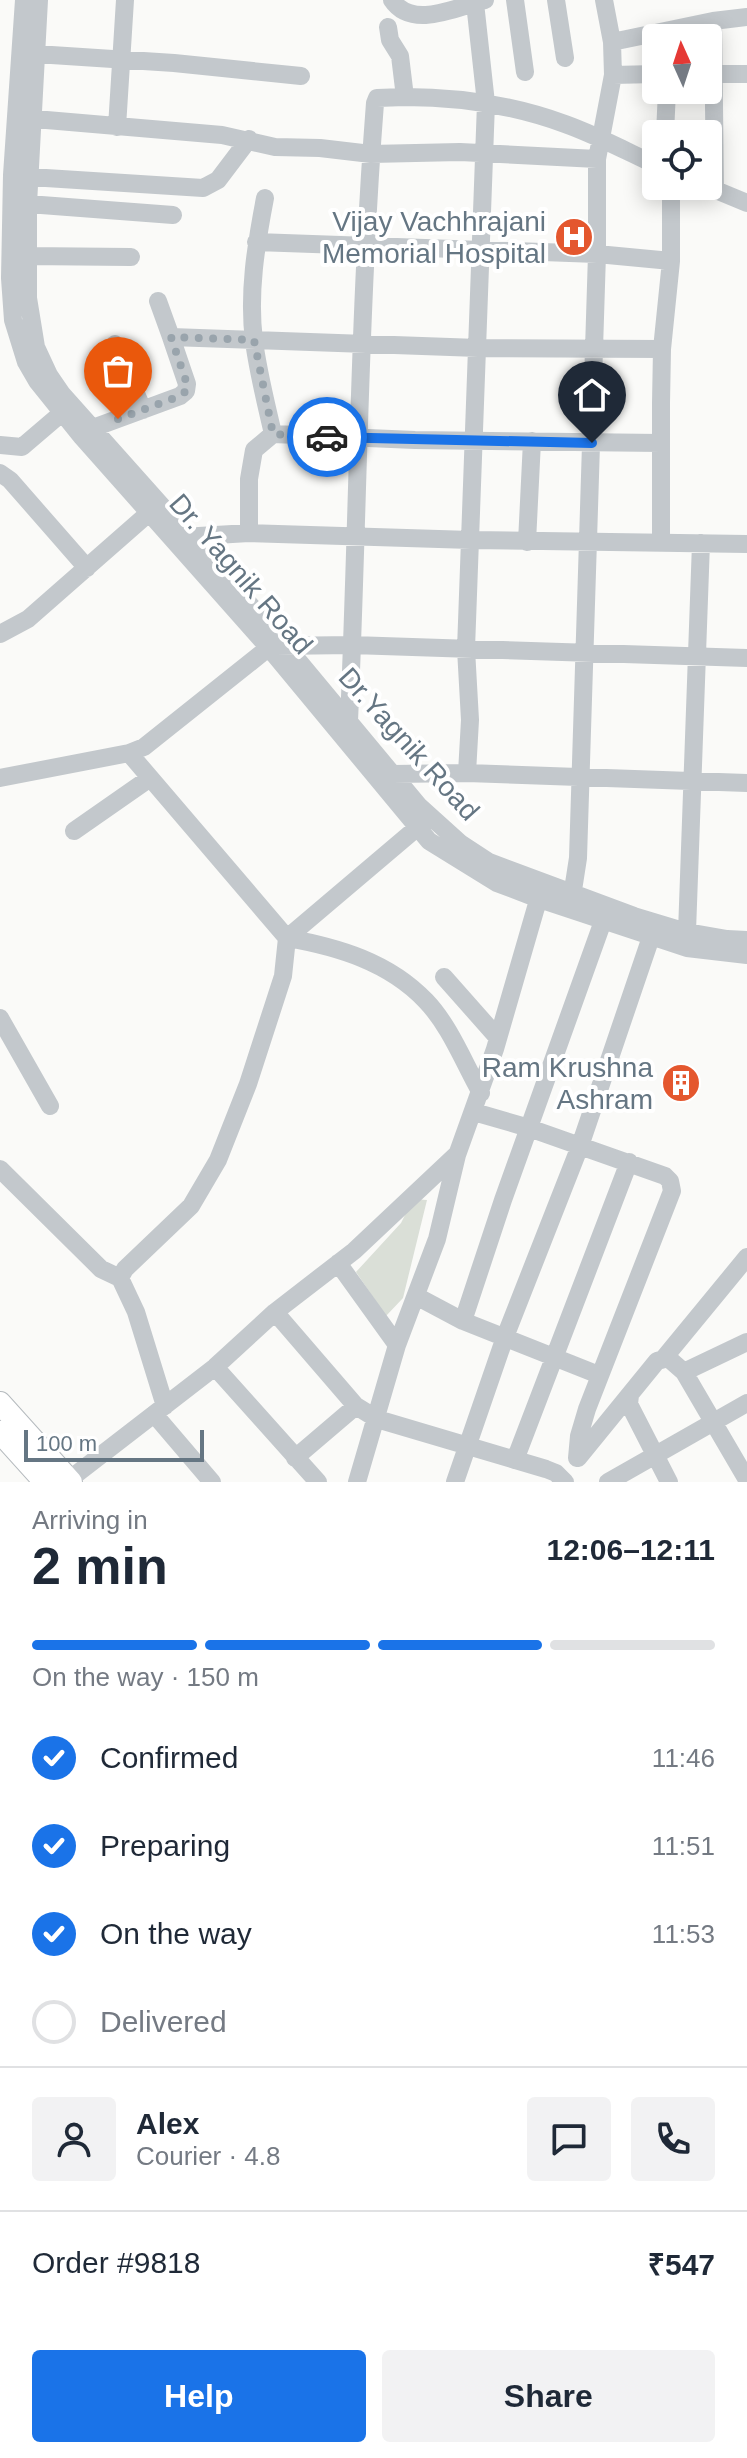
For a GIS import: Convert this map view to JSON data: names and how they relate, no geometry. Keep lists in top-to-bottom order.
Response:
{
  "streets": {
    "street": ["Dr. Yagnik Road", "Dr.Yagnik Road"]
  },
  "crossings": [
    ["Dr. Yagnik Road", "Dr.Yagnik Road"]
  ],
  "places": {
    "hospital": ["Vijay Vachhrajani Memorial Hospital"],
    "building": ["Ram Krushna Ashram"]
  },
  "scale_bar": "100 m",
  "north": "top",
  "page": {
    "scale": "100 m",
    "heading": ["2 min", "Arriving in", "12:06–12:11"],
    "panel": [
      "Alex",
      "Courier · 4.8",
      "Order #9818",
      "₹547"
    ],
    "bar": "On the way · 150 m",
    "list": [
      ["Confirmed", "11:46"],
      ["Preparing", "11:51"],
      ["On the way", "11:53"],
      "Delivered"
    ],
    "buttons": ["Help", "Share"]
  }
}
